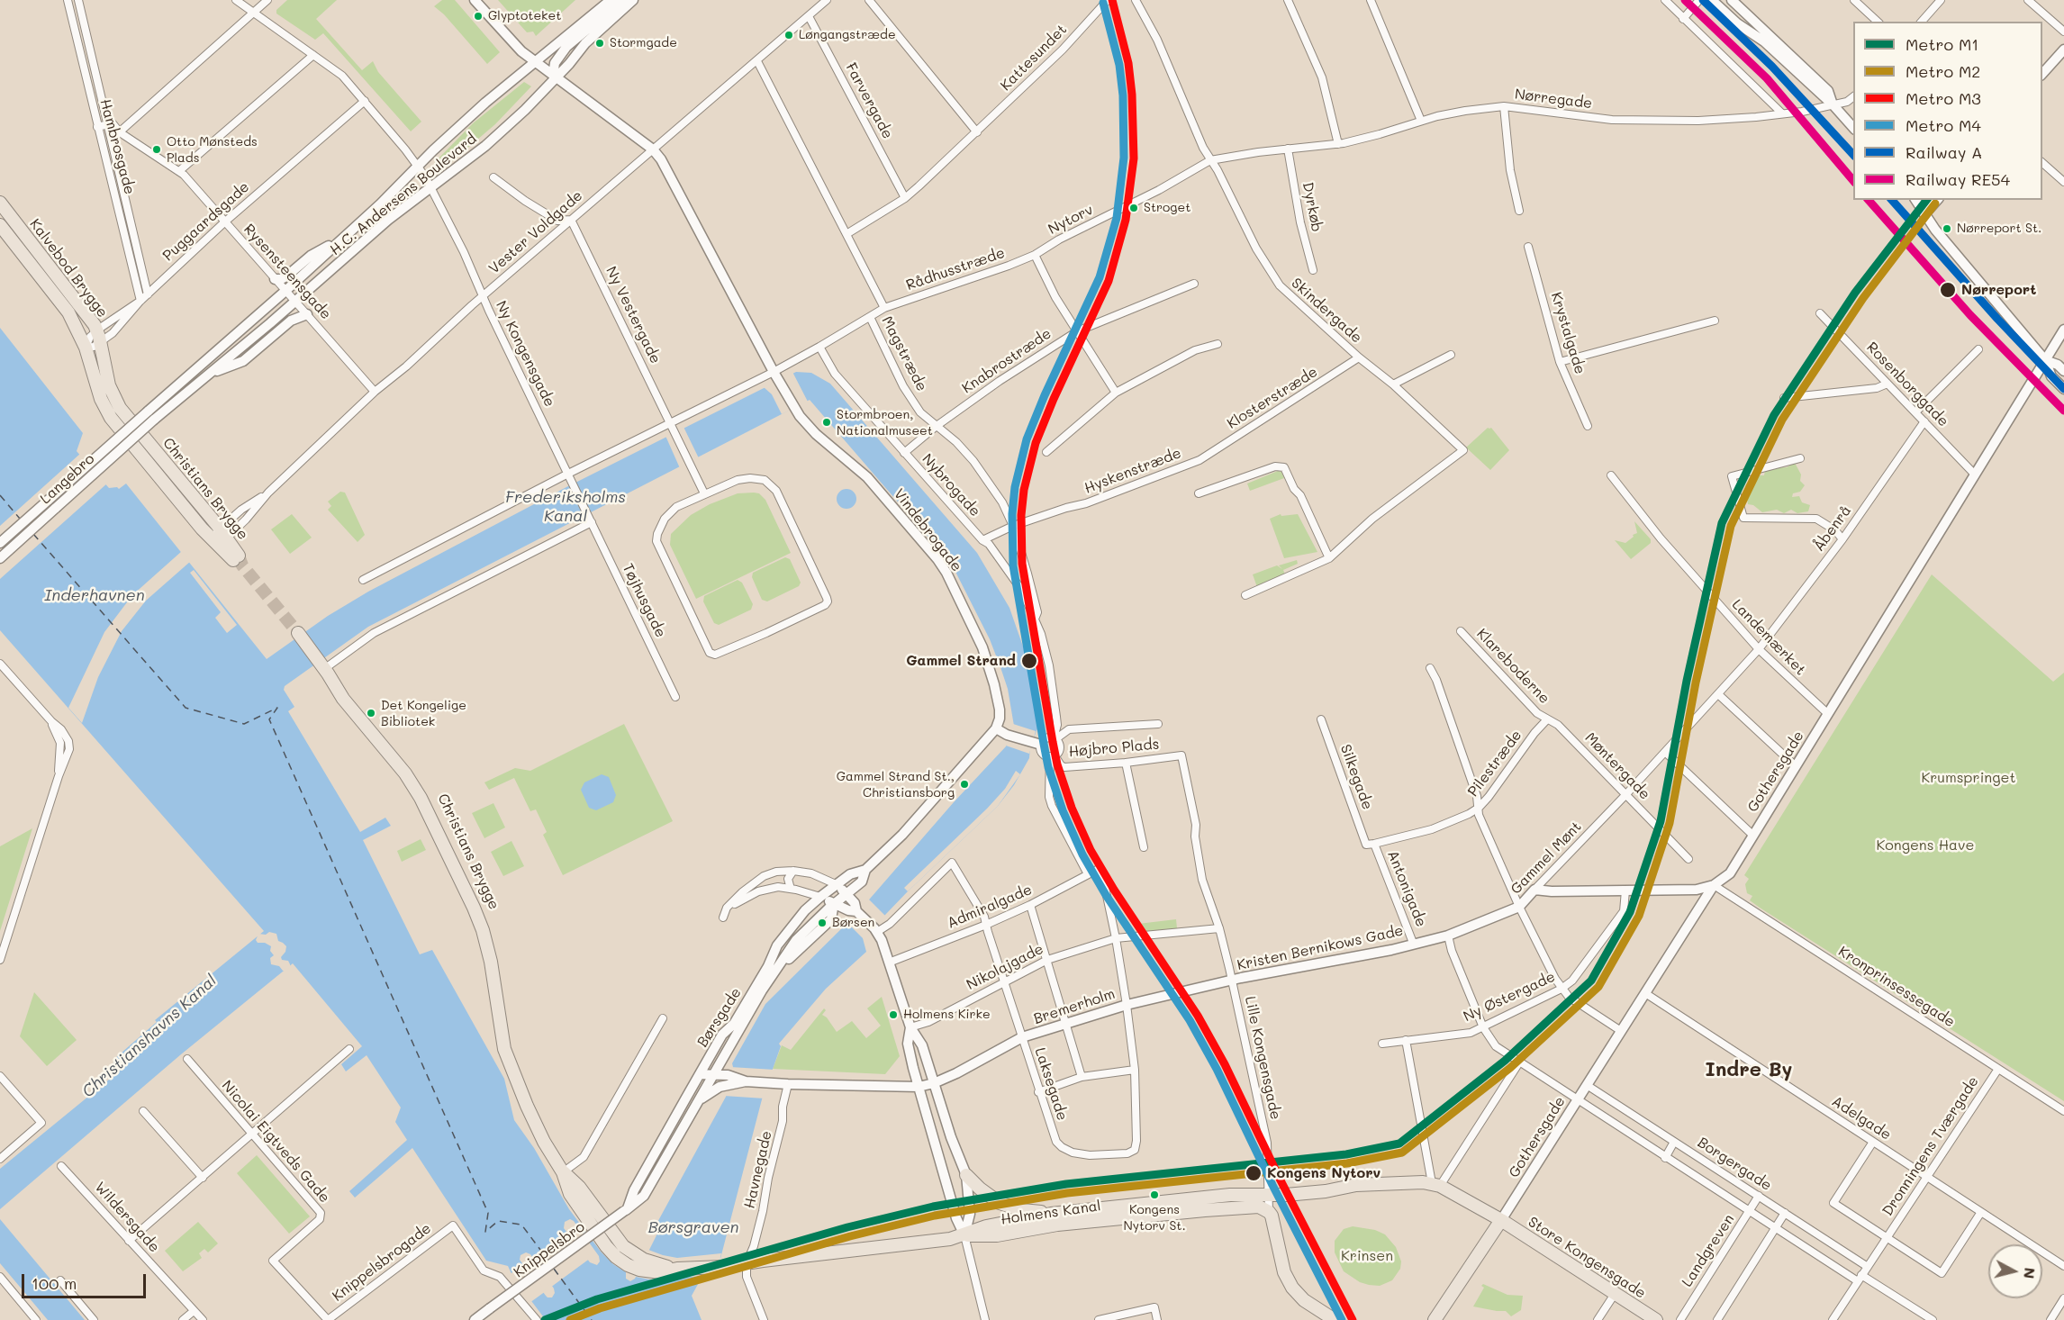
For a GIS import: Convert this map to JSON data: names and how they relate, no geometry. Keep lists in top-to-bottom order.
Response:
{
  "streets": {
    "main road": [
      "Kalvebod Brygge",
      "Christians Brygge",
      "Holmens Kanal",
      "Store Kongensgade"
    ],
    "street": [
      "Kattesundet",
      "Nørregade",
      "Farvergade",
      "Hambrosgade",
      "H.C. Andersens Boulevard",
      "Dyrkøb",
      "Nytorv",
      "Puggaardsgade",
      "Vester Voldgade",
      "Rådhusstræde",
      "Rysensteensgade",
      "Skindergade",
      "Ny Vestergade",
      "Krystalgade",
      "Ny Kongensgade",
      "Magstræde",
      "Knabrostræde",
      "Rosenborggade",
      "Klosterstræde",
      "Hyskenstræde",
      "Langebro",
      "Nybrogade",
      "Åbenrå",
      "Vindebrogade",
      "Tøjhusgade",
      "Landemærket",
      "Klareboderne",
      "Højbro Plads",
      "Pilestræde",
      "Møntergade",
      "Gothersgade",
      "Silkegade",
      "Gammel Mønt",
      "Antonigade",
      "Admiralgade",
      "Kristen Bernikows Gade",
      "Nikolajgade",
      "Kronprinsessegade",
      "Ny Østergade",
      "Bremerholm",
      "Børsgade",
      "Lille Kongensgade",
      "Laksegade",
      "Adelgade",
      "Nicolai Eigtveds Gade",
      "Dronningens Tværgade",
      "Borgergade",
      "Havnegade",
      "Wildersgade",
      "Knippelsbro",
      "Landgreven",
      "Knippelsbrogade"
    ]
  },
  "crossings": [
    ["Kattesundet", "Farvergade"],
    ["Nørregade", "Dyrkøb"],
    ["Nørregade", "Nytorv"],
    ["Nørregade", "Skindergade"],
    ["Farvergade", "Vester Voldgade"],
    ["Hambrosgade", "Puggaardsgade"],
    ["H.C. Andersens Boulevard", "Rysensteensgade"],
    ["H.C. Andersens Boulevard", "Ny Kongensgade"],
    ["H.C. Andersens Boulevard", "Langebro"],
    ["Nytorv", "Rådhusstræde"],
    ["Nytorv", "Skindergade"],
    ["Puggaardsgade", "Kalvebod Brygge"],
    ["Puggaardsgade", "Rysensteensgade"],
    ["Puggaardsgade", "Ny Kongensgade"],
    ["Vester Voldgade", "Rysensteensgade"],
    ["Vester Voldgade", "Ny Vestergade"],
    ["Vester Voldgade", "Ny Kongensgade"],
    ["Vester Voldgade", "Christians Brygge"],
    ["Kalvebod Brygge", "Christians Brygge"],
    ["Skindergade", "Klosterstræde"],
    ["Ny Kongensgade", "Tøjhusgade"],
    ["Magstræde", "Knabrostræde"],
    ["Magstræde", "Hyskenstræde"],
    ["Knabrostræde", "Nybrogade"],
    ["Rosenborggade", "Åbenrå"],
    ["Rosenborggade", "Gothersgade"],
    ["Klosterstræde", "Hyskenstræde"],
    ["Christians Brygge", "Havnegade"],
    ["Åbenrå", "Landemærket"],
    ["Åbenrå", "Gammel Mønt"],
    ["Vindebrogade", "Børsgade"],
    ["Landemærket", "Gothersgade"],
    ["Klareboderne", "Pilestræde"],
    ["Klareboderne", "Møntergade"],
    ["Højbro Plads", "Lille Kongensgade"],
    ["Pilestræde", "Møntergade"],
    ["Pilestræde", "Silkegade"],
    ["Pilestræde", "Antonigade"],
    ["Møntergade", "Gammel Mønt"],
    ["Gothersgade", "Kronprinsessegade"],
    ["Gothersgade", "Adelgade"],
    ["Gothersgade", "Borgergade"],
    ["Gothersgade", "Store Kongensgade"],
    ["Silkegade", "Antonigade"],
    ["Gammel Mønt", "Antonigade"],
    ["Gammel Mønt", "Kristen Bernikows Gade"],
    ["Antonigade", "Kristen Bernikows Gade"],
    ["Admiralgade", "Nikolajgade"],
    ["Admiralgade", "Laksegade"],
    ["Kristen Bernikows Gade", "Bremerholm"],
    ["Kristen Bernikows Gade", "Lille Kongensgade"],
    ["Nikolajgade", "Lille Kongensgade"],
    ["Nikolajgade", "Laksegade"],
    ["Kronprinsessegade", "Dronningens Tværgade"],
    ["Bremerholm", "Lille Kongensgade"],
    ["Bremerholm", "Laksegade"],
    ["Børsgade", "Knippelsbro"],
    ["Lille Kongensgade", "Holmens Kanal"],
    ["Adelgade", "Dronningens Tværgade"],
    ["Nicolai Eigtveds Gade", "Knippelsbrogade"],
    ["Dronningens Tværgade", "Borgergade"],
    ["Borgergade", "Landgreven"]
  ],
  "districts": ["Indre By"],
  "water": [
    "Frederiksholms Kanal",
    "Inderhavnen",
    "Christianshavns Kanal",
    "Børsgraven"
  ],
  "parks": ["Krumspringet", "Kongens Have", "Krinsen"],
  "places": [
    "Glyptoteket",
    "Løngangstræde",
    "Stormgade",
    "Otto Mønsteds Plads",
    "Stroget",
    "Nørreport St.",
    "Nørreport",
    "Stormbroen, Nationalmuseet",
    "Gammel Strand",
    "Det Kongelige Bibliotek",
    "Gammel Strand St., Christiansborg",
    "Børsen",
    "Holmens Kirke",
    "Kongens Nytorv",
    "Kongens Nytorv St."
  ],
  "lines": [
    "metro line M3",
    "rail line A",
    "rail line RE54",
    "metro line M4",
    "metro line M1",
    "metro line M2"
  ],
  "legend": [
    "Metro M1",
    "Metro M2",
    "Metro M3",
    "Metro M4",
    "Railway A",
    "Railway RE54"
  ],
  "scale_bar": "100 m",
  "north": "right"
}
